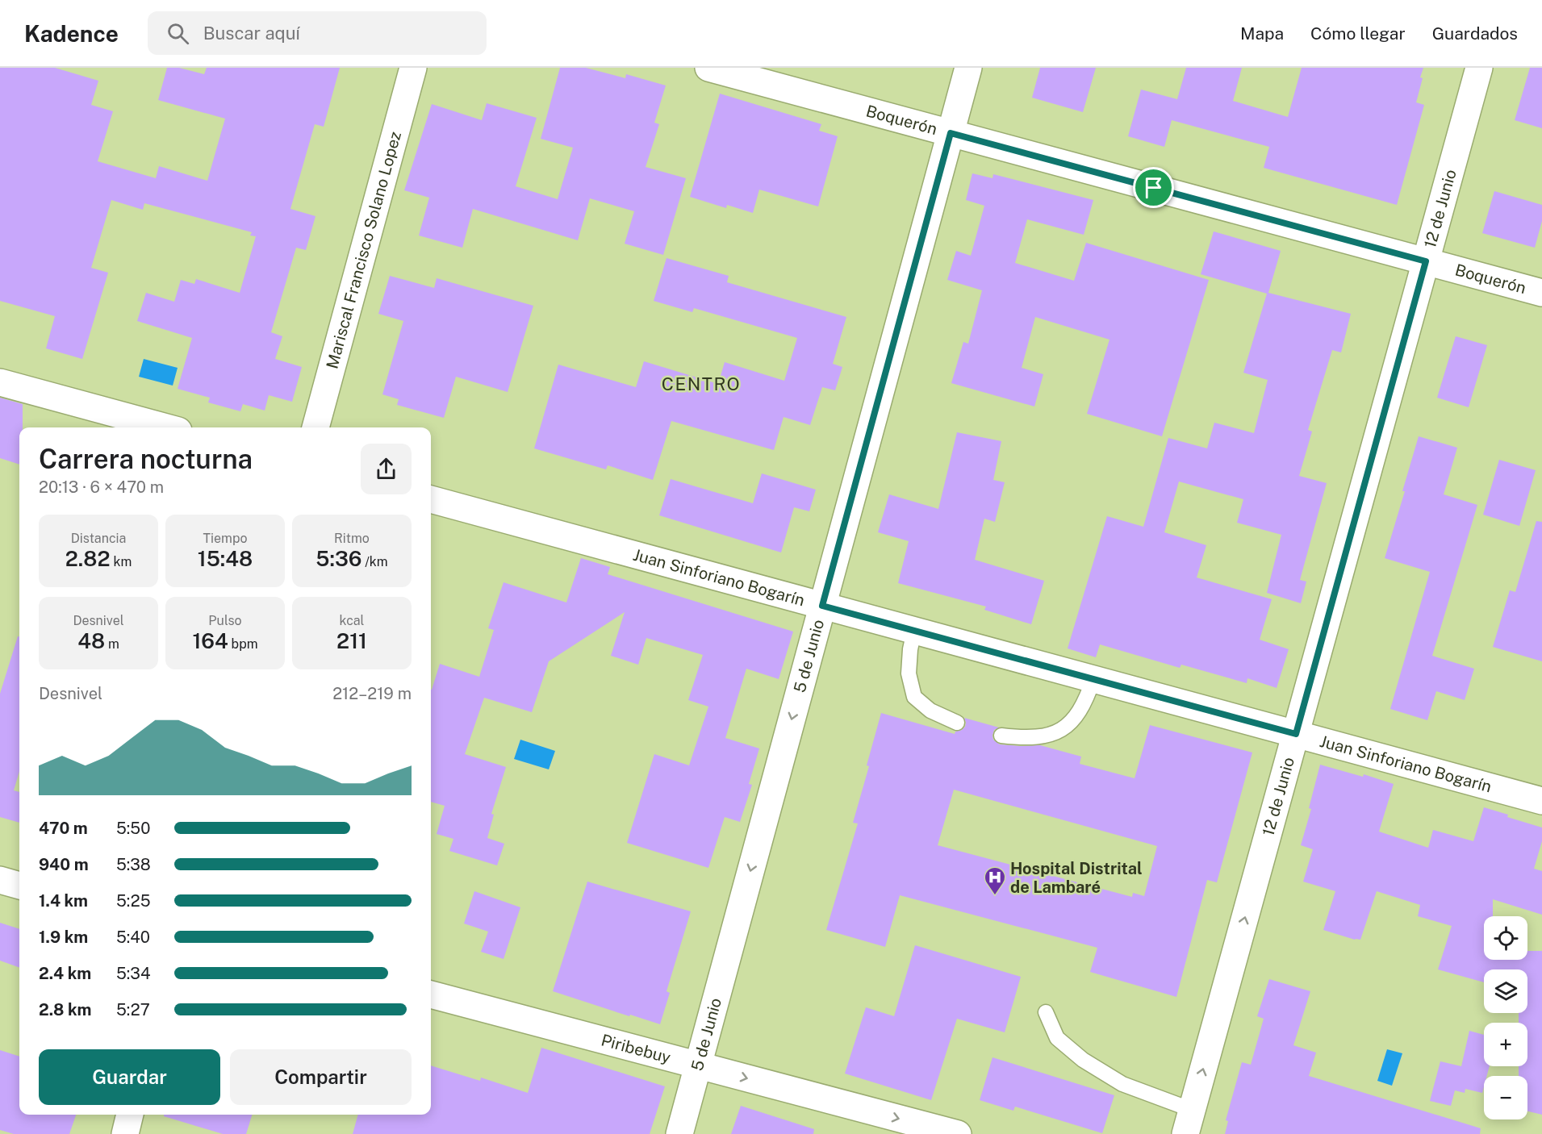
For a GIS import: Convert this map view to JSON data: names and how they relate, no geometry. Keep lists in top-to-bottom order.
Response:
{
  "streets": {
    "street": [
      "Boquerón",
      "12 de Junio",
      "Mariscal Francisco Solano Lopez",
      "Juan Sinforiano Bogarín",
      "5 de Junio",
      "Piribebuy"
    ]
  },
  "crossings": [
    ["Boquerón", "12 de Junio"],
    ["Boquerón", "5 de Junio"],
    ["12 de Junio", "Juan Sinforiano Bogarín"],
    ["Juan Sinforiano Bogarín", "5 de Junio"],
    ["5 de Junio", "Piribebuy"]
  ],
  "one_way": ["12 de Junio", "5 de Junio", "Piribebuy"],
  "districts": ["CENTRO"],
  "places": {
    "hospital": ["Hospital Distrital de Lambaré"]
  },
  "page": {
    "header": "Kadence",
    "search": "Buscar aquí",
    "nav": ["Mapa", "Cómo llegar", "Guardados"],
    "heading": ["Carrera nocturna", "20:13 · 6 × 470 m"],
    "stats": [
      ["Distancia", "2.82 km"],
      ["Tiempo", "15:48"],
      ["Ritmo", "5:36 /km"],
      ["Desnivel", "48 m"],
      ["Pulso", "164 bpm"],
      ["kcal", "211"]
    ],
    "chart": ["Desnivel", "212–219 m"],
    "list": [
      {
        "name": "470 m",
        "note": "5:50"
      },
      {
        "name": "940 m",
        "note": "5:38"
      },
      {
        "name": "1.4 km",
        "note": "5:25"
      },
      {
        "name": "1.9 km",
        "note": "5:40"
      },
      {
        "name": "2.4 km",
        "note": "5:34"
      },
      {
        "name": "2.8 km",
        "note": "5:27"
      }
    ],
    "map_buttons": ["+", "−"],
    "buttons": ["Guardar", "Compartir"]
  }
}
